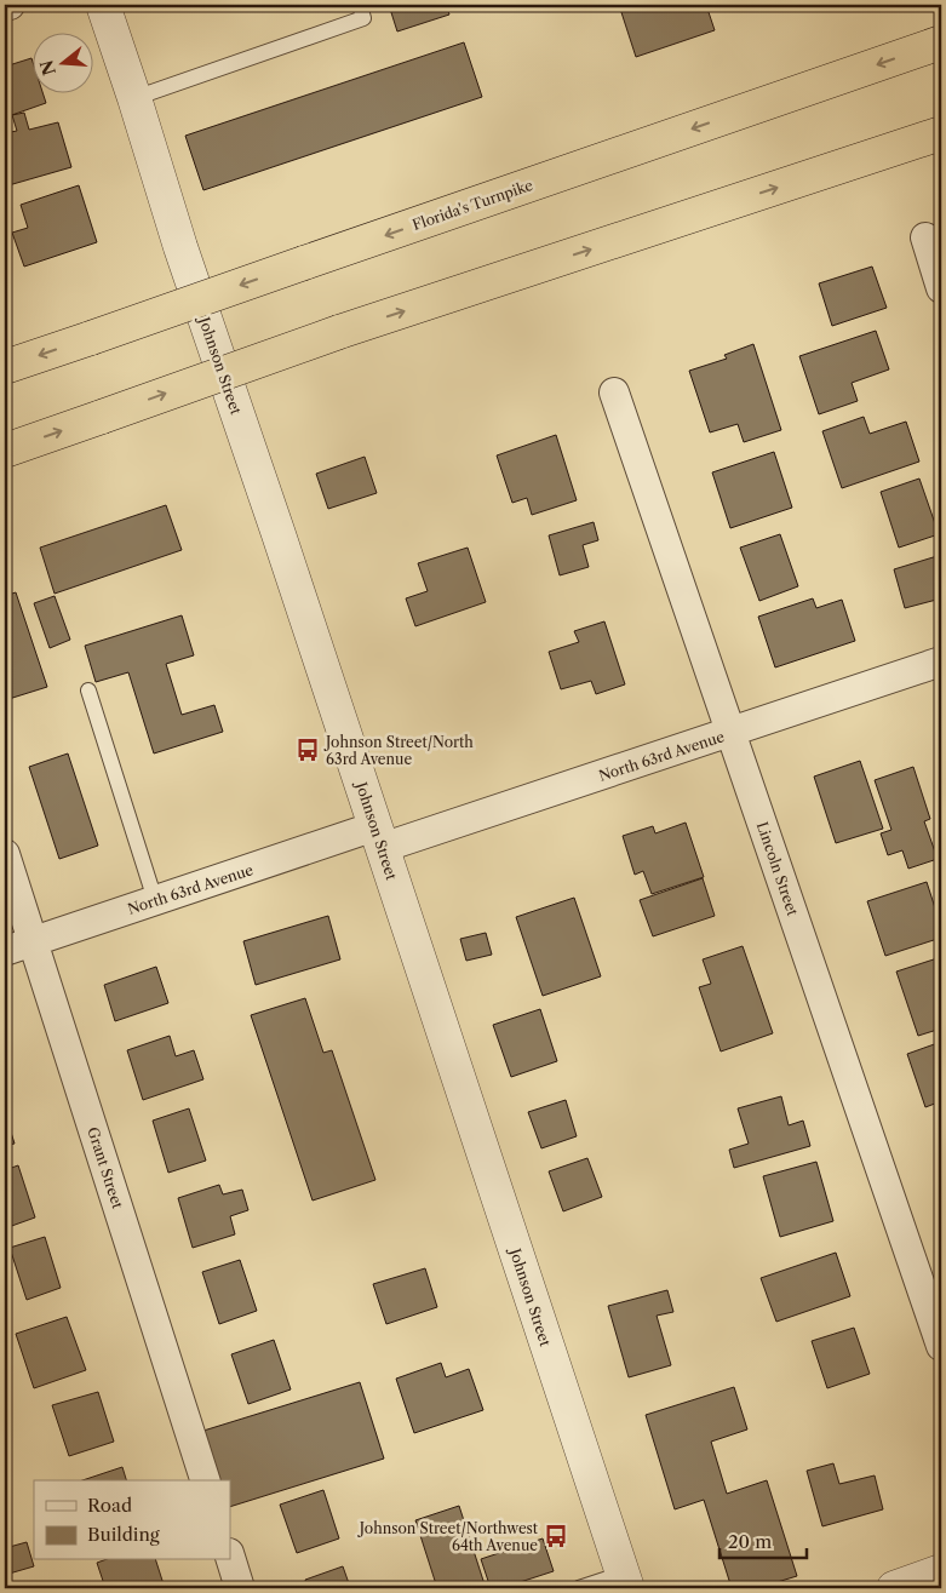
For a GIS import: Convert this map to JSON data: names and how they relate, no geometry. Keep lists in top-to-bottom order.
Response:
{
  "streets": {
    "highway": ["Florida's Turnpike"],
    "street": [
      "Johnson Street",
      "North 63rd Avenue",
      "Lincoln Street",
      "Grant Street"
    ]
  },
  "crossings": [
    ["Johnson Street", "North 63rd Avenue"],
    ["North 63rd Avenue", "Lincoln Street"],
    ["North 63rd Avenue", "Grant Street"]
  ],
  "places": {
    "bus stop": ["Johnson Street/North 63rd Avenue", "Johnson Street/Northwest 64th Avenue"]
  },
  "legend": ["Road", "Building"],
  "scale_bar": "20 m",
  "north": "left"
}
